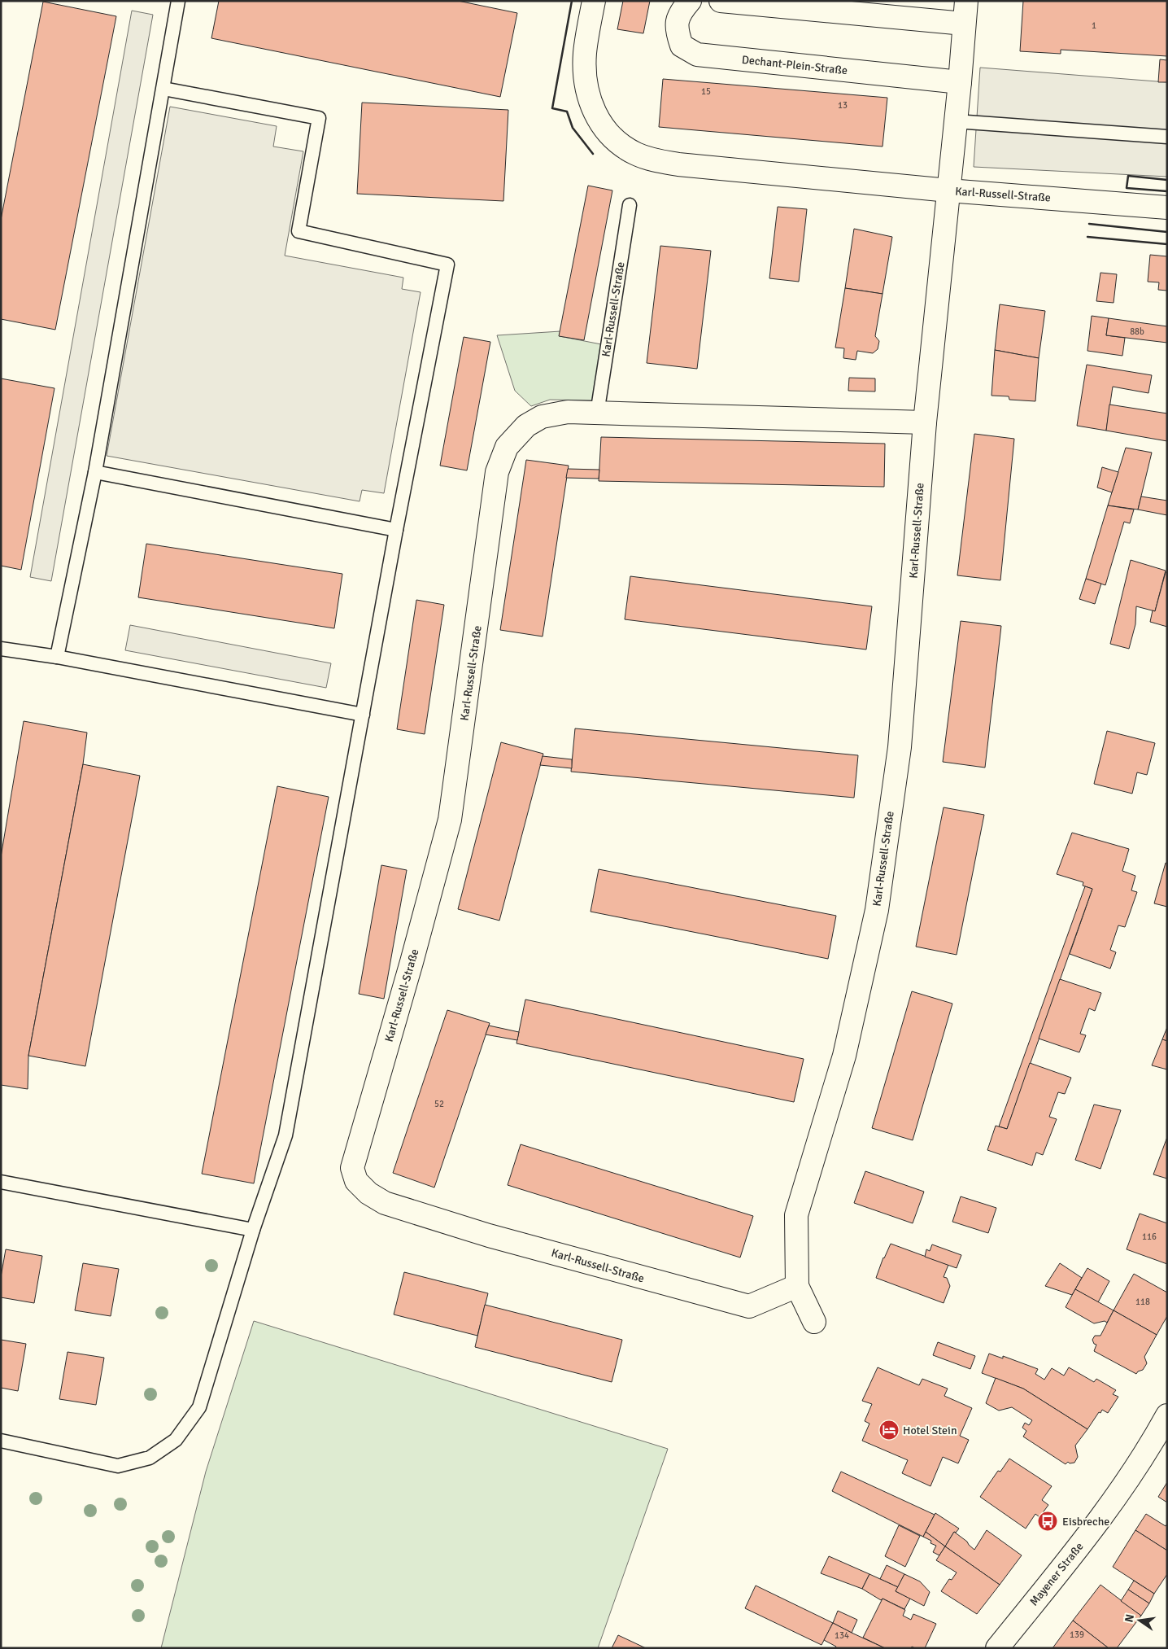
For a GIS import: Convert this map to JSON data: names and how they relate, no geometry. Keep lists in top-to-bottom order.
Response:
{
  "streets": {
    "main road": ["Dechant-Plein-Straße", "Karl-Russell-Straße", "Mayener Straße"]
  },
  "places": {
    "hotel": ["Hotel Stein"],
    "bus stop": ["Eisbreche"]
  },
  "house_numbers": [
    "1",
    "15",
    "13",
    "88b",
    "52",
    "116",
    "118",
    "139",
    "134"
  ],
  "north": "left"
}
